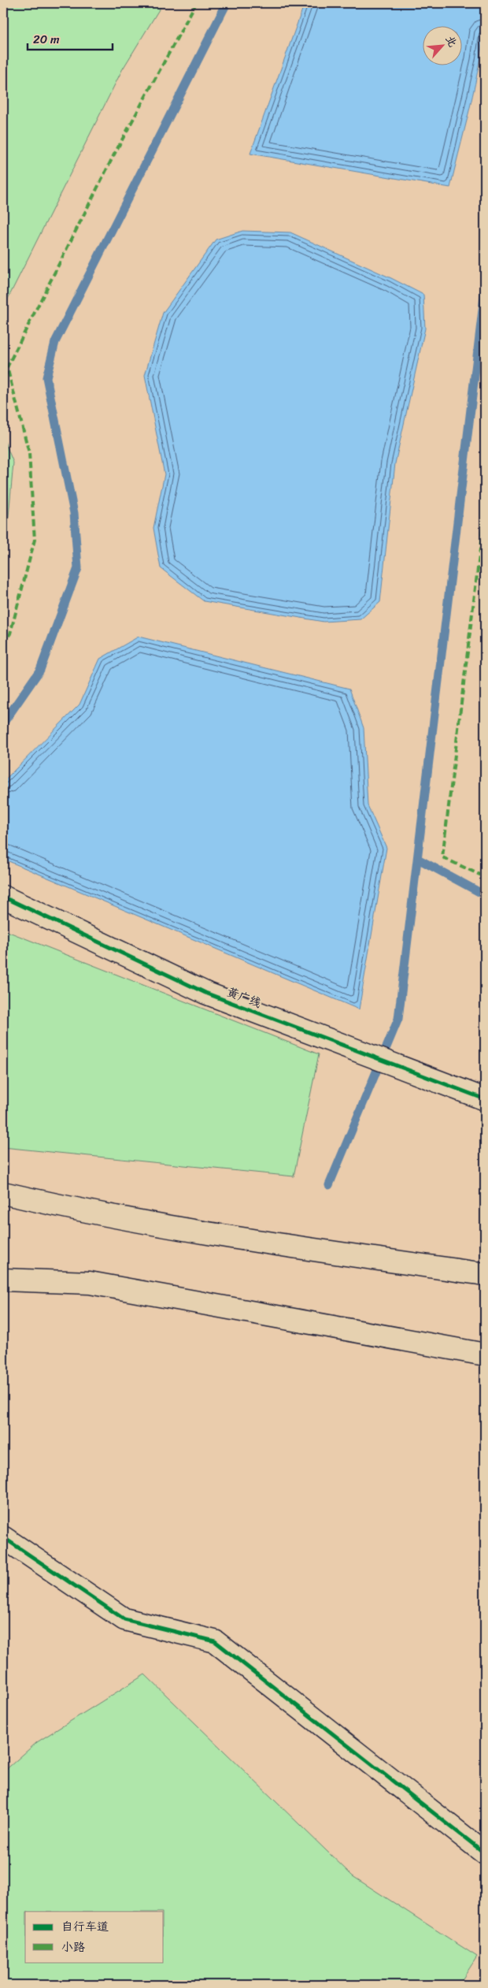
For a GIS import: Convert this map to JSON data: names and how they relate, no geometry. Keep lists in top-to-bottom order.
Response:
{
  "streets": {
    "main road": ["黄广线"]
  },
  "legend": ["自行车道", "小路"],
  "scale_bar": "20 m",
  "north": "top right"
}
